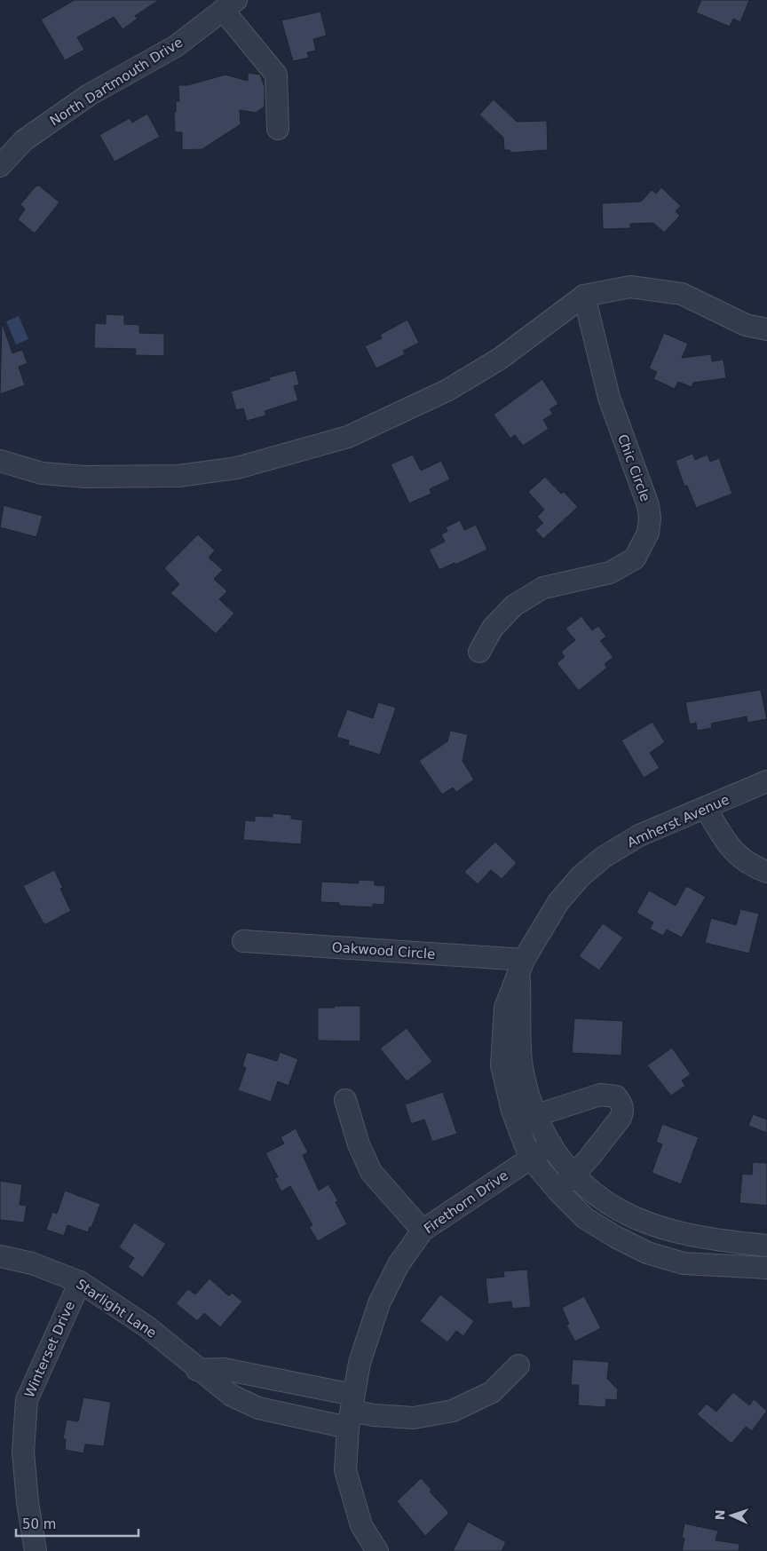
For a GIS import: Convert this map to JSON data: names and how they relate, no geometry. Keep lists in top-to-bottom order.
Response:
{
  "streets": {
    "street": [
      "North Dartmouth Drive",
      "Chic Circle",
      "Amherst Avenue",
      "Oakwood Circle",
      "Firethorn Drive",
      "Starlight Lane",
      "Winterset Drive"
    ]
  },
  "crossings": [
    ["Amherst Avenue", "Oakwood Circle"],
    ["Amherst Avenue", "Firethorn Drive"],
    ["Firethorn Drive", "Starlight Lane"],
    ["Starlight Lane", "Winterset Drive"]
  ],
  "scale_bar": "50 m",
  "north": "left"
}
